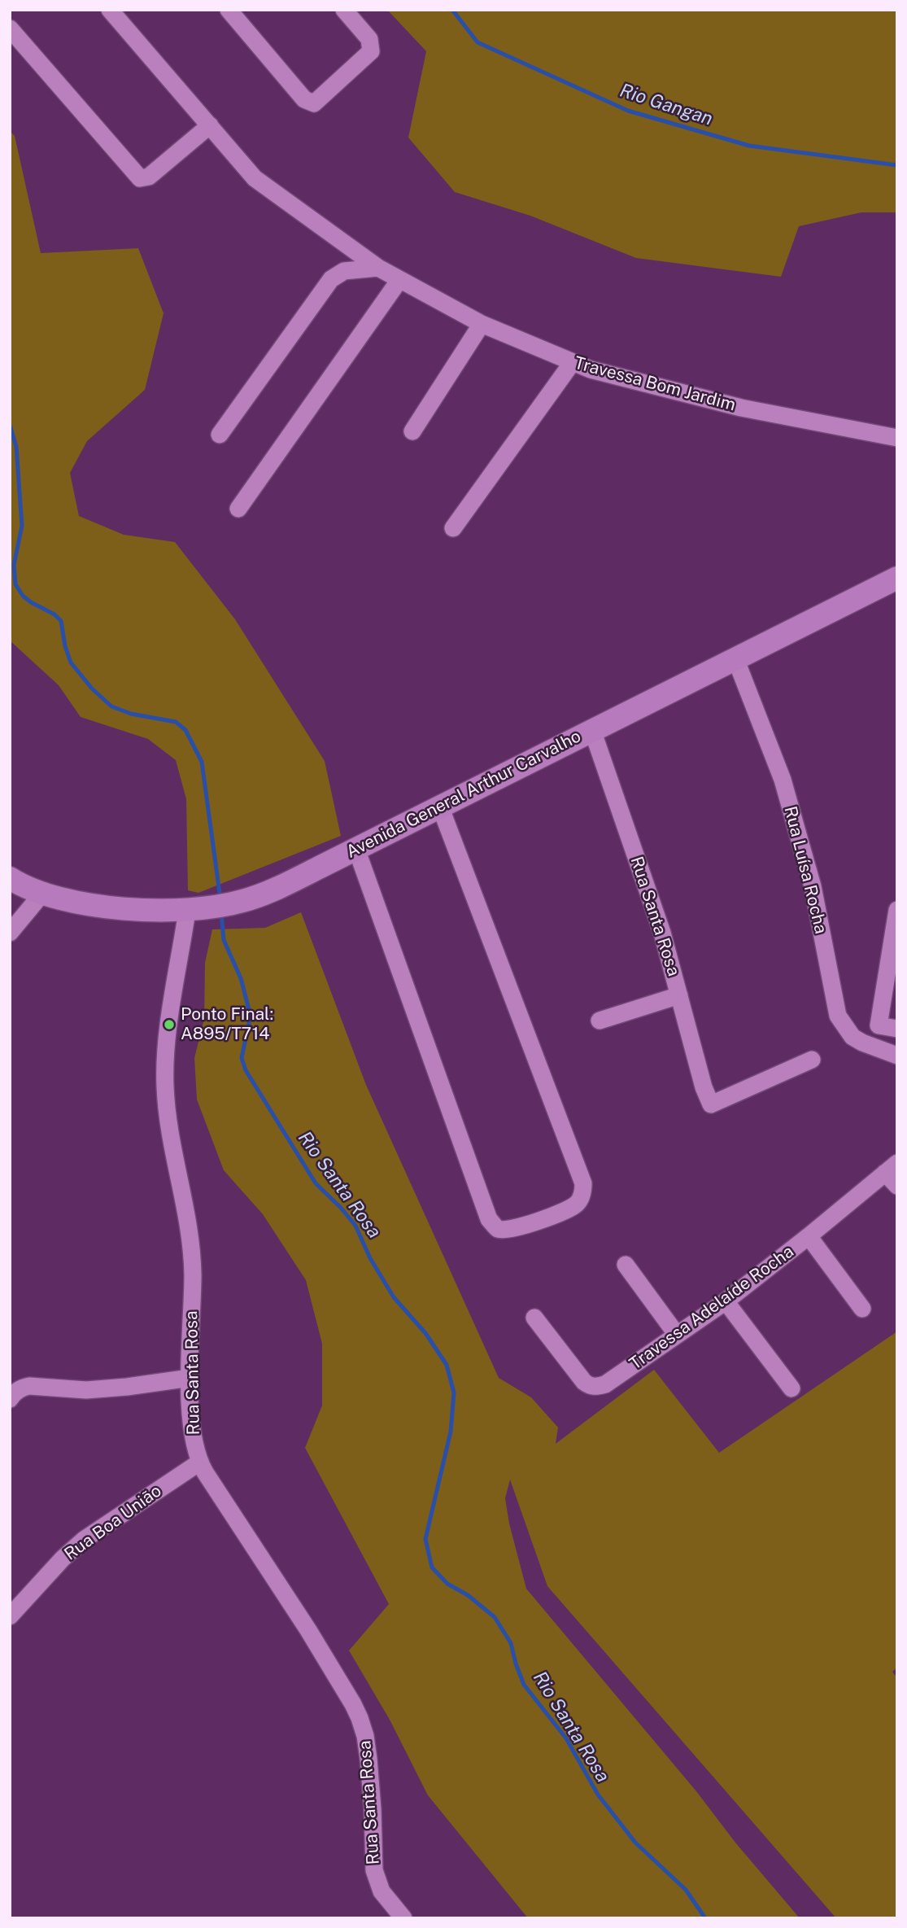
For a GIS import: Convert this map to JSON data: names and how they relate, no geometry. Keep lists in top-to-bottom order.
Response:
{
  "streets": {
    "main road": ["Avenida General Arthur Carvalho"],
    "street": [
      "Travessa Bom Jardim",
      "Rua Luísa Rocha",
      "Rua Santa Rosa",
      "Travessa Adelaíde Rocha",
      "Rua Boa União"
    ]
  },
  "crossings": [
    ["Avenida General Arthur Carvalho", "Rua Luísa Rocha"],
    ["Avenida General Arthur Carvalho", "Rua Santa Rosa"],
    ["Rua Santa Rosa", "Rua Boa União"]
  ],
  "water": ["Rio Gangan", "Rio Santa Rosa"],
  "places": ["Ponto Final: A895/T714"]
}
